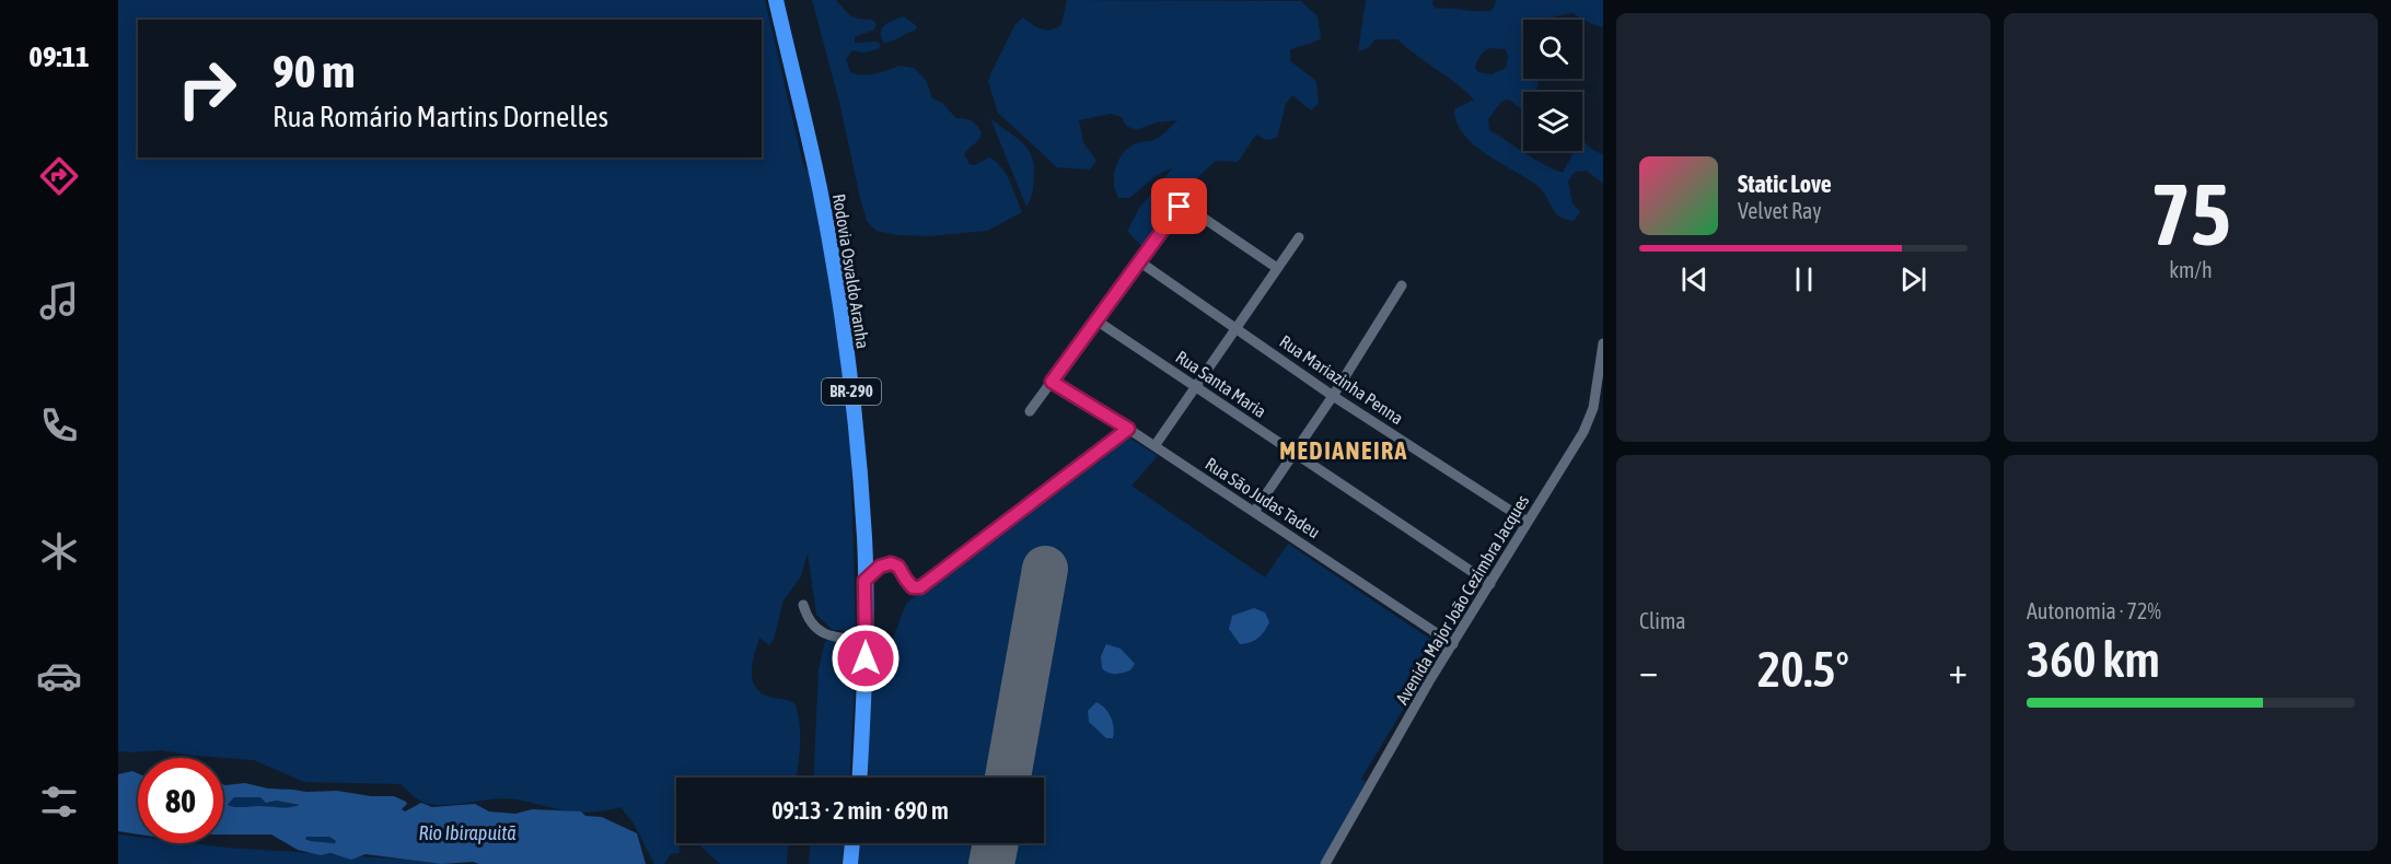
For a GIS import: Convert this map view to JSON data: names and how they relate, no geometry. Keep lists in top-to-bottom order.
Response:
{
  "streets": {
    "highway": ["Rodovia Osvaldo Aranha", "BR-290"],
    "street": [
      "Rua Mariazinha Penna",
      "Rua Santa Maria",
      "Rua São Judas Tadeu",
      "Avenida Major João Cezimbra Jacques"
    ]
  },
  "crossings": [
    ["Rua Mariazinha Penna", "Avenida Major João Cezimbra Jacques"],
    ["Rua Santa Maria", "Avenida Major João Cezimbra Jacques"],
    ["Rua São Judas Tadeu", "Avenida Major João Cezimbra Jacques"]
  ],
  "districts": ["MEDIANEIRA"],
  "water": ["Rio Ibirapuitã"],
  "page": {
    "tabs": "09:11",
    "tile": [
      ["75", "km/h"],
      "Clima",
      ["Autonomia · 72%", "360 km"]
    ],
    "turn": ["90 m", "Rua Romário Martins Dornelles"],
    "song": ["Static Love", "Velvet Ray"],
    "heat": ["−", "20.5°", "+"],
    "limit": "80",
    "trip": "09:13 · 2 min · 690 m"
  }
}
